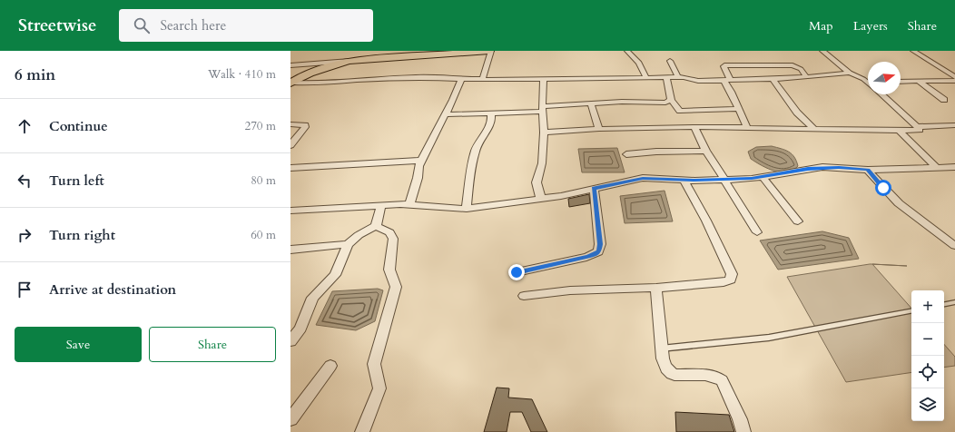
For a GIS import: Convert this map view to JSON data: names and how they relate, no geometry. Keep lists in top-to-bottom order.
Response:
{
  "north": "right",
  "page": {
    "header": "Streetwise",
    "search": "Search here",
    "nav": ["Map", "Layers", "Share"],
    "heading": ["6 min", "Walk · 410 m"],
    "list": [
      ["Continue", "270 m"],
      ["Turn left", "80 m"],
      ["Turn right", "60 m"],
      "Arrive at destination"
    ],
    "map_buttons": ["+", "−"],
    "buttons": ["Save", "Share"]
  }
}
